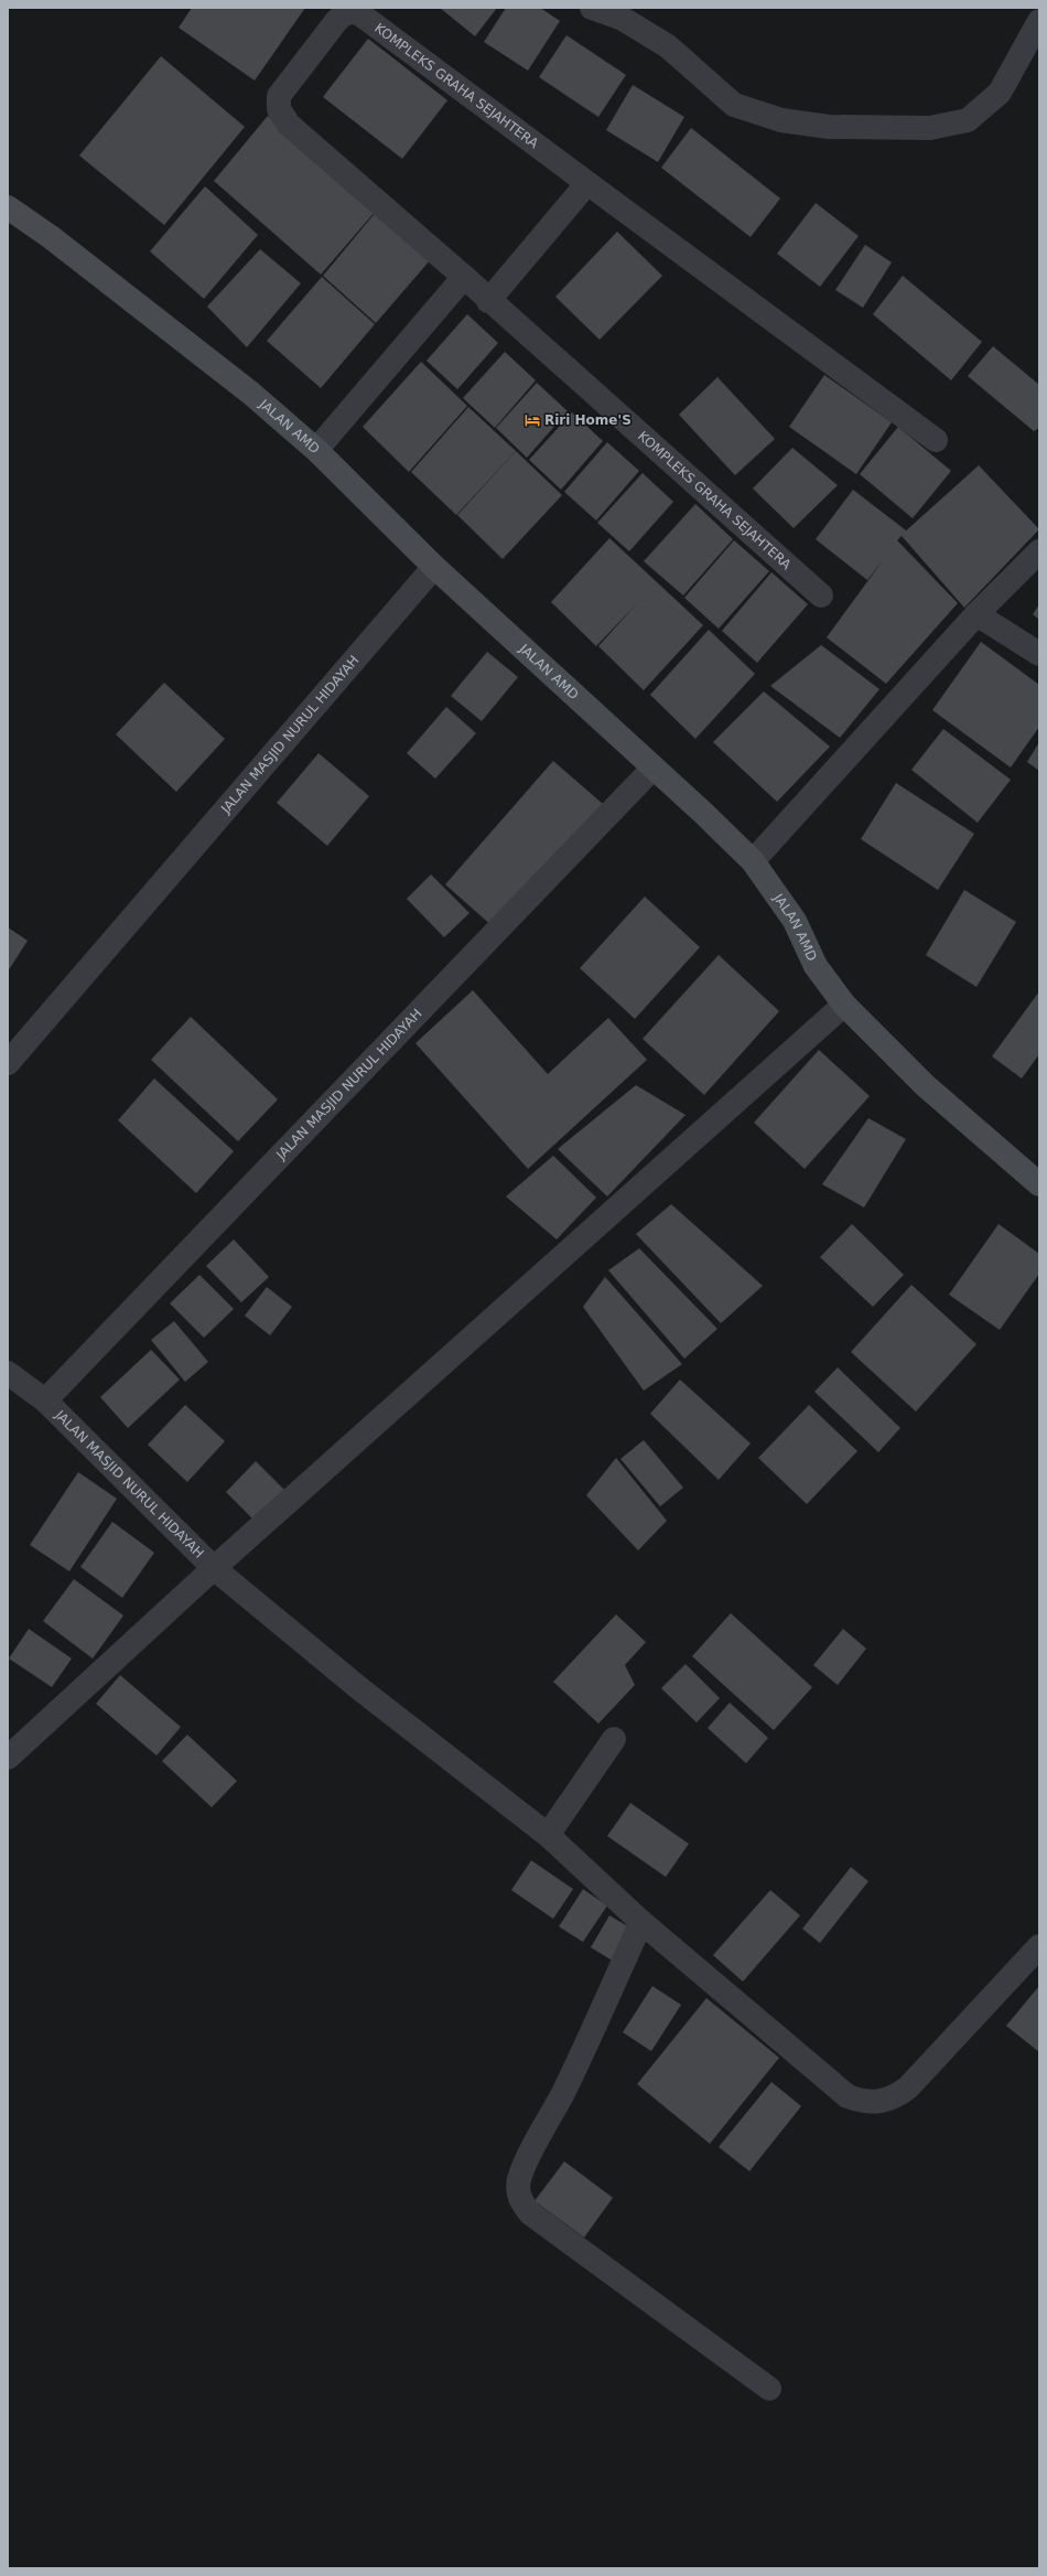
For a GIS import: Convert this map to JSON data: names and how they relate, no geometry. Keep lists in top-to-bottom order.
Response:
{
  "streets": {
    "street": ["KOMPLEKS GRAHA SEJAHTERA", "JALAN AMD", "JALAN MASJID NURUL HIDAYAH"]
  },
  "crossings": [
    ["JALAN AMD", "JALAN MASJID NURUL HIDAYAH"]
  ],
  "places": {
    "hotel": ["Riri Home'S"]
  }
}
